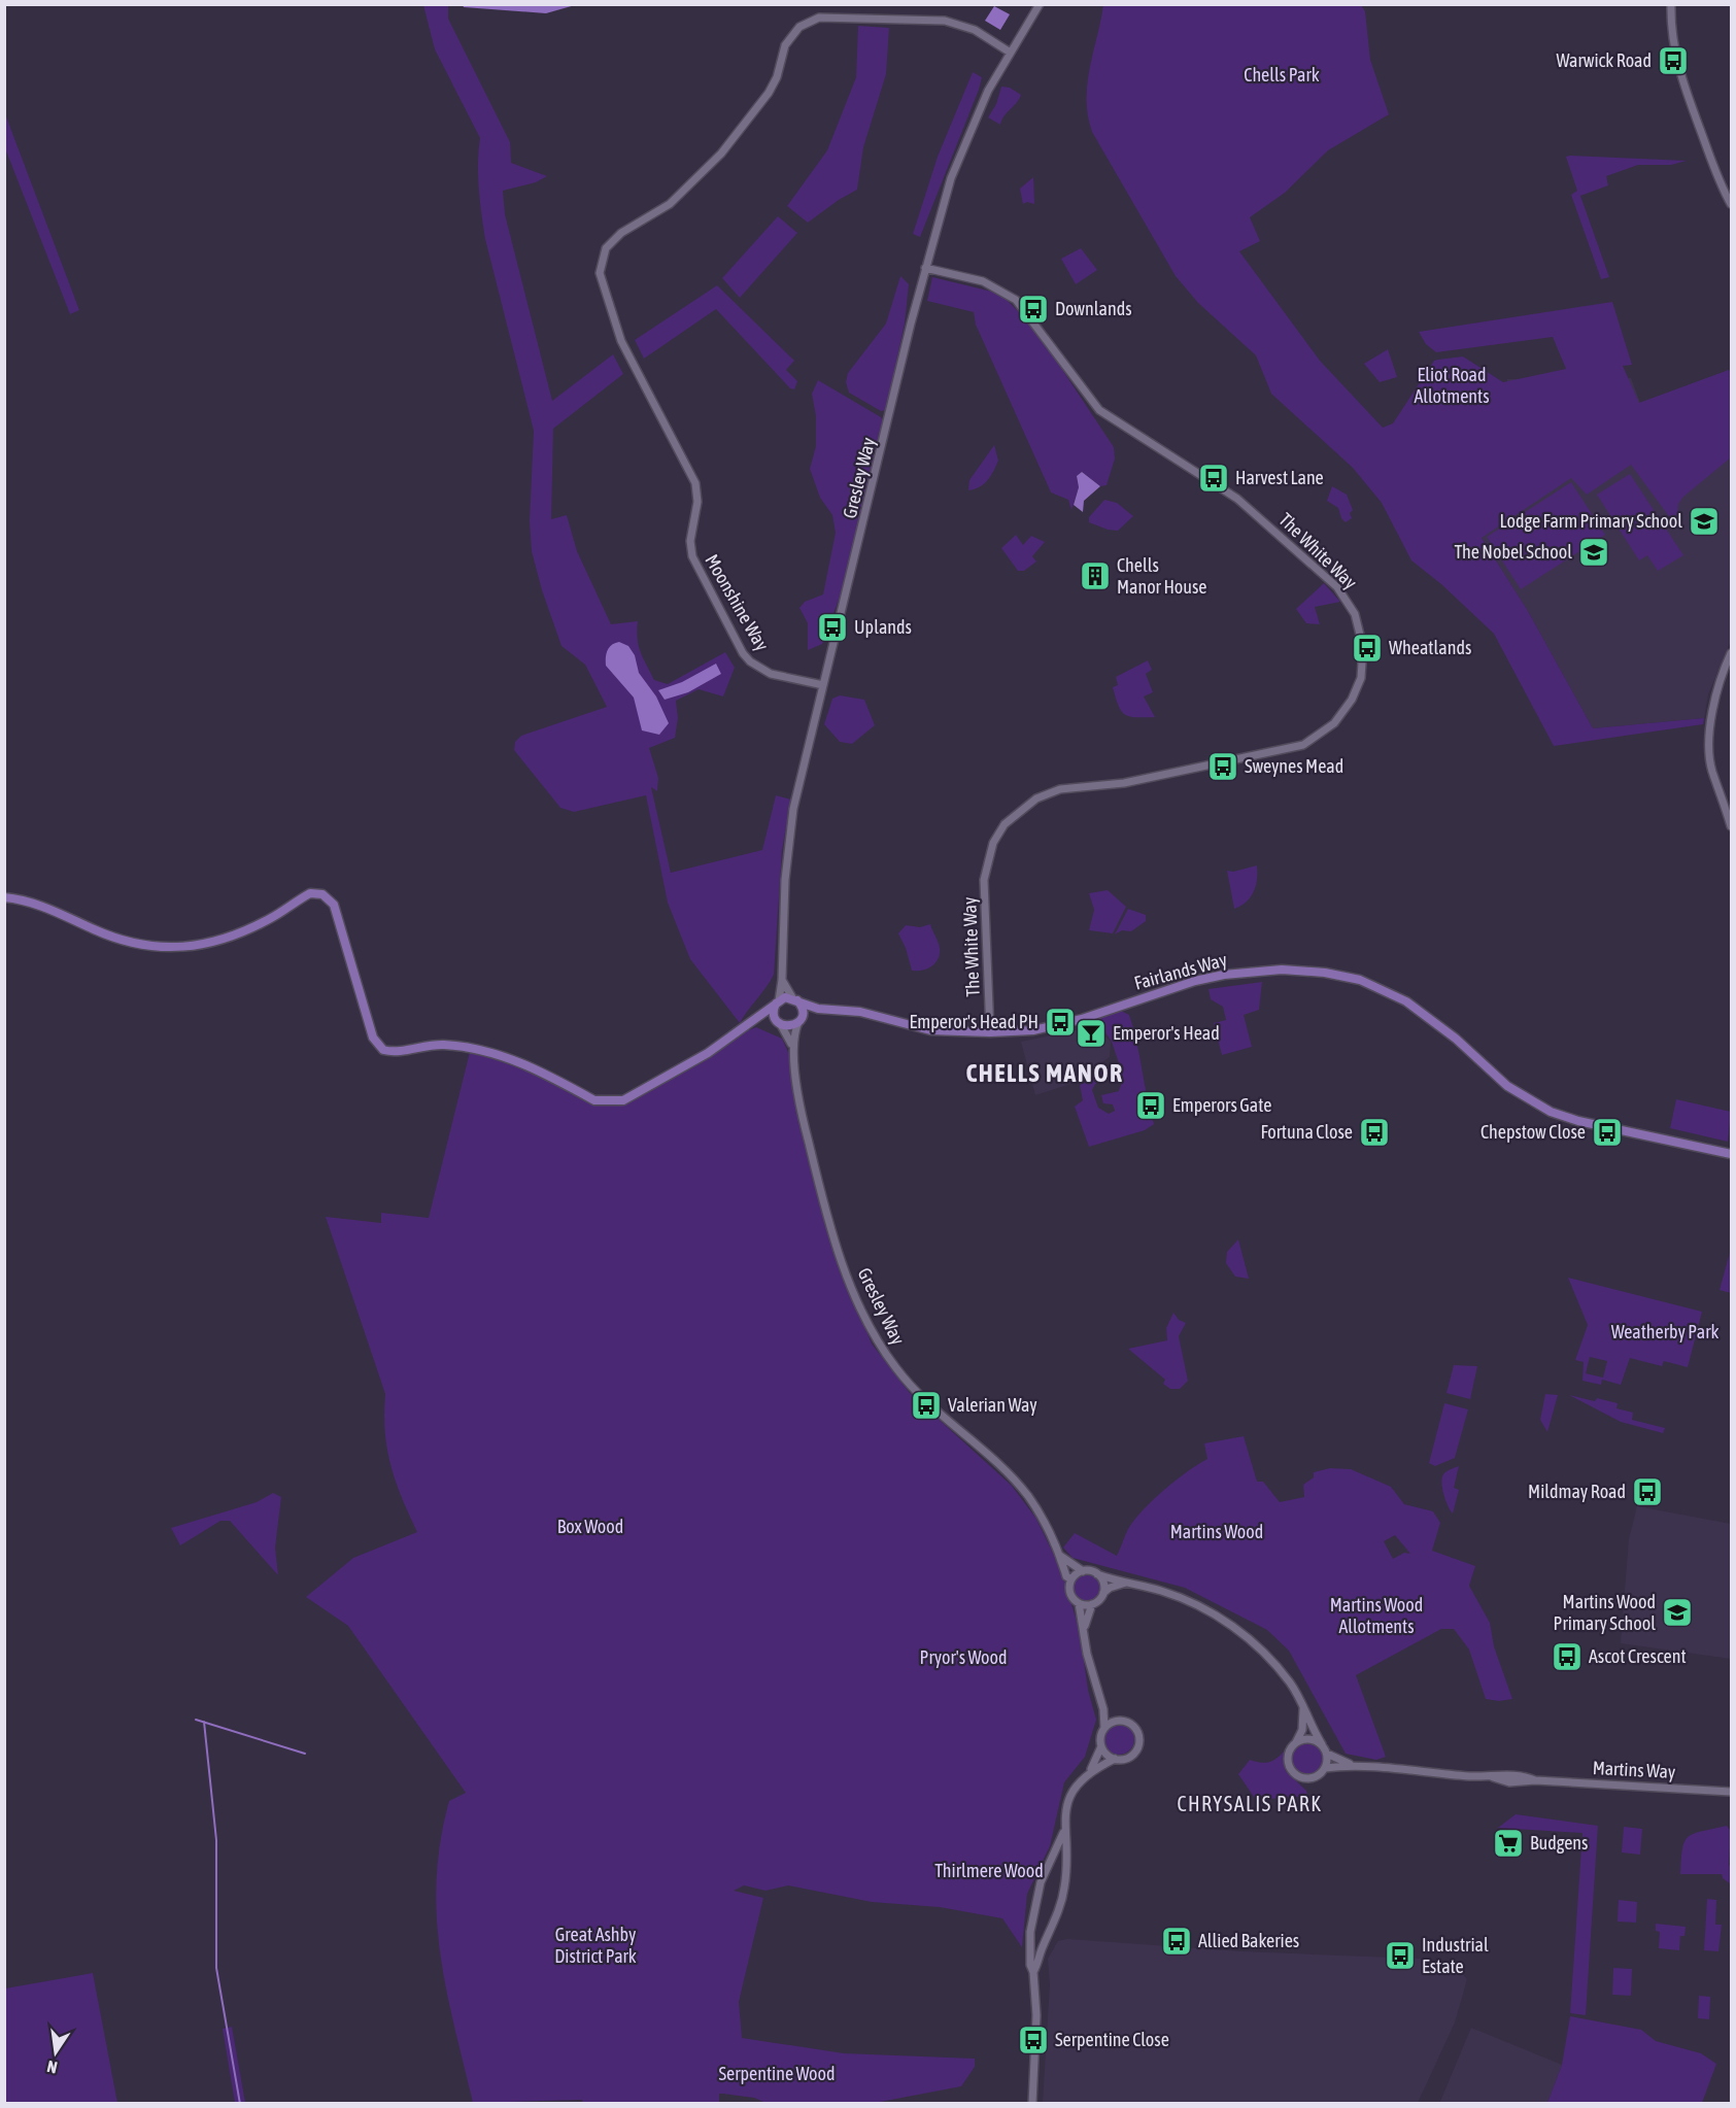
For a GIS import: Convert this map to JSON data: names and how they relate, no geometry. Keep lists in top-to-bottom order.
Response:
{
  "streets": {
    "main road": ["Fairlands Way"],
    "street": [
      "Gresley Way",
      "The White Way",
      "Moonshine Way",
      "Martins Way"
    ]
  },
  "crossings": [
    ["Gresley Way", "The White Way"],
    ["Gresley Way", "Moonshine Way"],
    ["Gresley Way", "Fairlands Way"],
    ["The White Way", "Fairlands Way"]
  ],
  "districts": ["CHELLS MANOR", "CHRYSALIS PARK"],
  "parks": [
    "Chells Park",
    "Eliot Road Allotments",
    "Weatherby Park",
    "Box Wood",
    "Martins Wood",
    "Martins Wood Allotments",
    "Pryor's Wood",
    "Thirlmere Wood",
    "Great Ashby District Park",
    "Serpentine Wood"
  ],
  "places": {
    "bus stop": [
      "Warwick Road",
      "Downlands",
      "Harvest Lane",
      "Uplands",
      "Wheatlands",
      "Sweynes Mead",
      "Emperor's Head PH",
      "Emperors Gate",
      "Fortuna Close",
      "Chepstow Close",
      "Valerian Way",
      "Mildmay Road",
      "Ascot Crescent",
      "Allied Bakeries",
      "Industrial Estate",
      "Serpentine Close"
    ],
    "school or university": ["Lodge Farm Primary School", "The Nobel School", "Martins Wood Primary School"],
    "building": ["Chells Manor House"],
    "bar": ["Emperor's Head"],
    "supermarket": ["Budgens"]
  },
  "north": "bottom"
}
